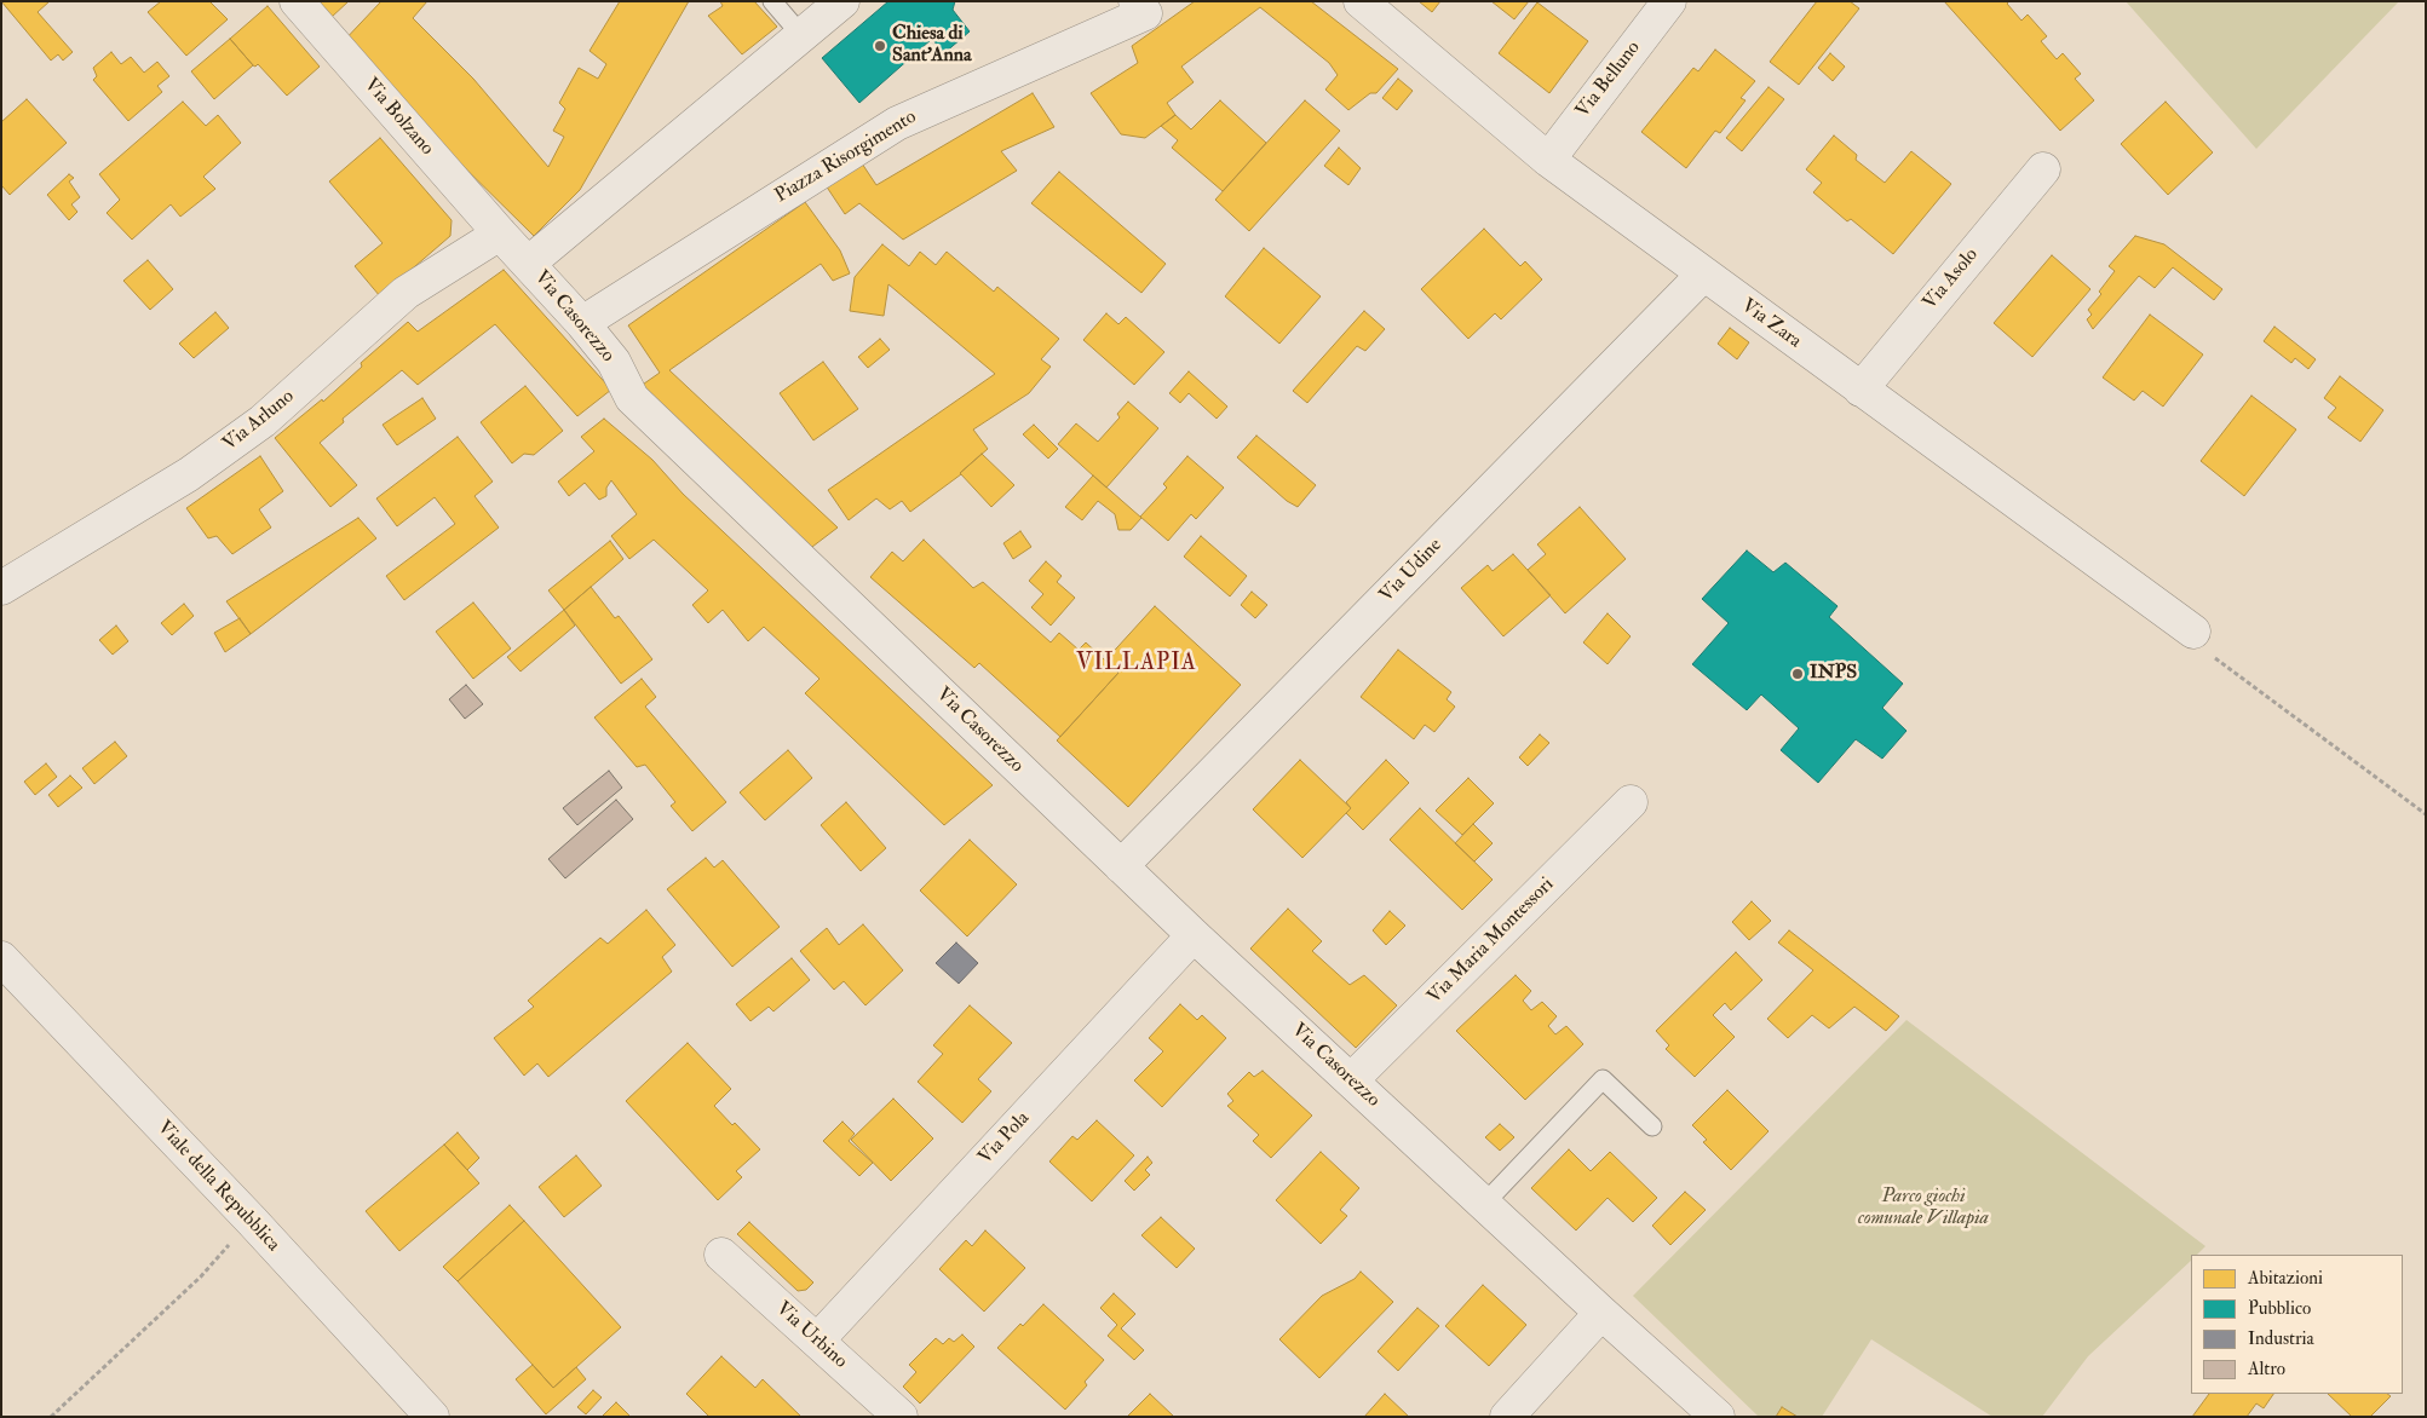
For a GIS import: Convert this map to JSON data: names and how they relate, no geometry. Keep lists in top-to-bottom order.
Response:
{
  "streets": {
    "street": [
      "Via Belluno",
      "Via Bolzano",
      "Piazza Risorgimento",
      "Via Asolo",
      "Via Casorezzo",
      "Via Zara",
      "Via Arluno",
      "Via Udine",
      "Via Maria Montessori",
      "Via Pola",
      "Viale della Repubblica",
      "Via Urbino"
    ]
  },
  "crossings": [
    ["Via Belluno", "Via Zara"],
    ["Via Bolzano", "Via Casorezzo"],
    ["Via Bolzano", "Via Arluno"],
    ["Piazza Risorgimento", "Via Casorezzo"],
    ["Via Asolo", "Via Zara"],
    ["Via Casorezzo", "Via Arluno"],
    ["Via Casorezzo", "Via Udine"],
    ["Via Casorezzo", "Via Maria Montessori"],
    ["Via Casorezzo", "Via Pola"],
    ["Via Zara", "Via Udine"],
    ["Via Pola", "Via Urbino"]
  ],
  "districts": ["VILLAPIA"],
  "parks": ["Parco giochi comunale Villapia"],
  "places": ["Chiesa di Sant'Anna", "INPS"],
  "legend": [
    "Abitazioni",
    "Pubblico",
    "Industria",
    "Altro"
  ]
}
